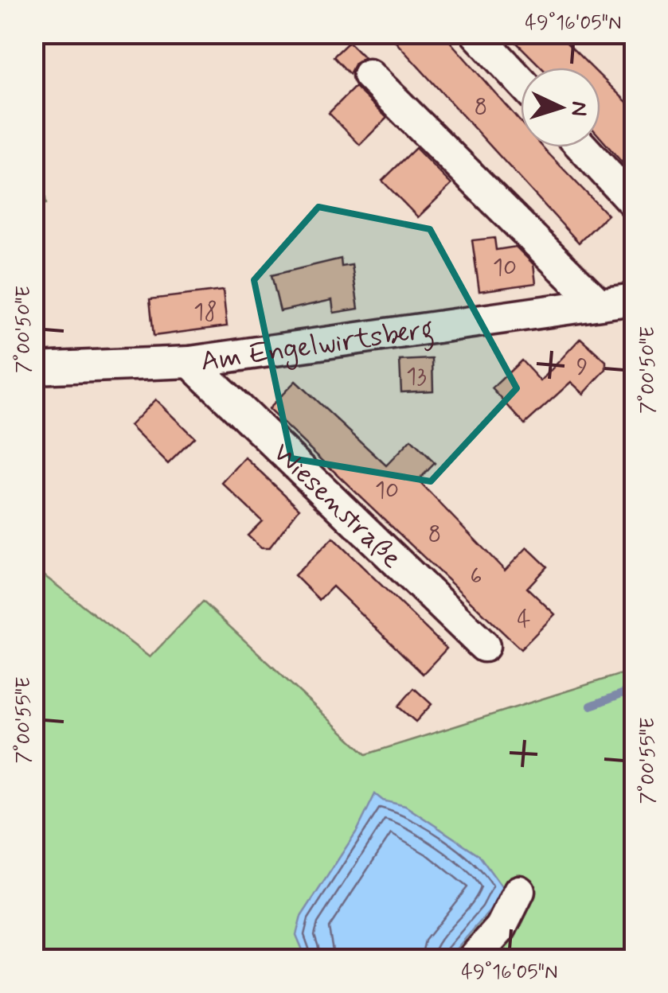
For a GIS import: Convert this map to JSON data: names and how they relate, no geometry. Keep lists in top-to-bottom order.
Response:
{
  "streets": {
    "street": ["Am Engelwirtsberg", "Wiesenstraße"]
  },
  "crossings": [
    ["Am Engelwirtsberg", "Wiesenstraße"]
  ],
  "house_numbers": [
    "8",
    "10",
    "18",
    "9",
    "13",
    "10",
    "8",
    "6",
    "4"
  ],
  "north": "right",
  "coordinates": ["49°16'05\"N", "7°00'50\"E", "7°00'55\"E"]
}
